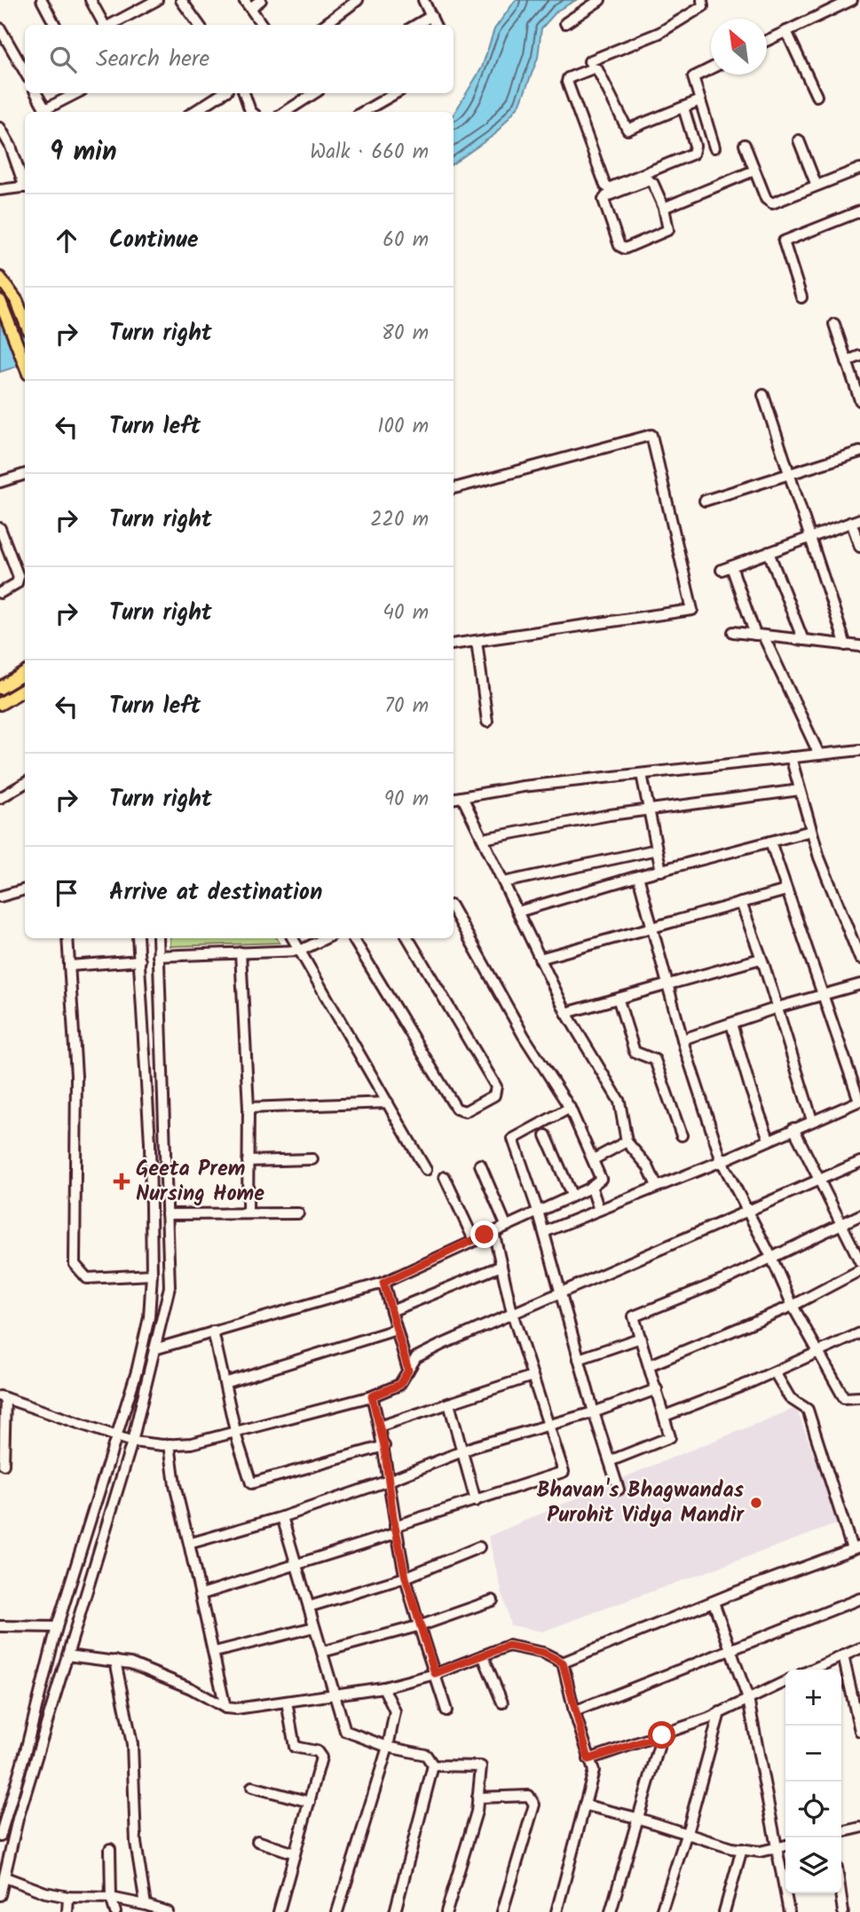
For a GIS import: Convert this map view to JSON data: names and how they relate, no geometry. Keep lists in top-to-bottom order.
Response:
{
  "places": {
    "health": ["Geeta Prem Nursing Home"],
    "other": ["Bhavan's Bhagwandas Purohit Vidya Mandir"]
  },
  "north": "top left",
  "page": {
    "search": "Search here",
    "heading": ["9 min", "Walk · 660 m"],
    "list": [
      ["Continue", "60 m"],
      ["Turn right", "80 m"],
      ["Turn left", "100 m"],
      ["Turn right", "220 m"],
      ["Turn right", "40 m"],
      ["Turn left", "70 m"],
      ["Turn right", "90 m"],
      "Arrive at destination"
    ],
    "map_buttons": ["+", "−"]
  }
}
